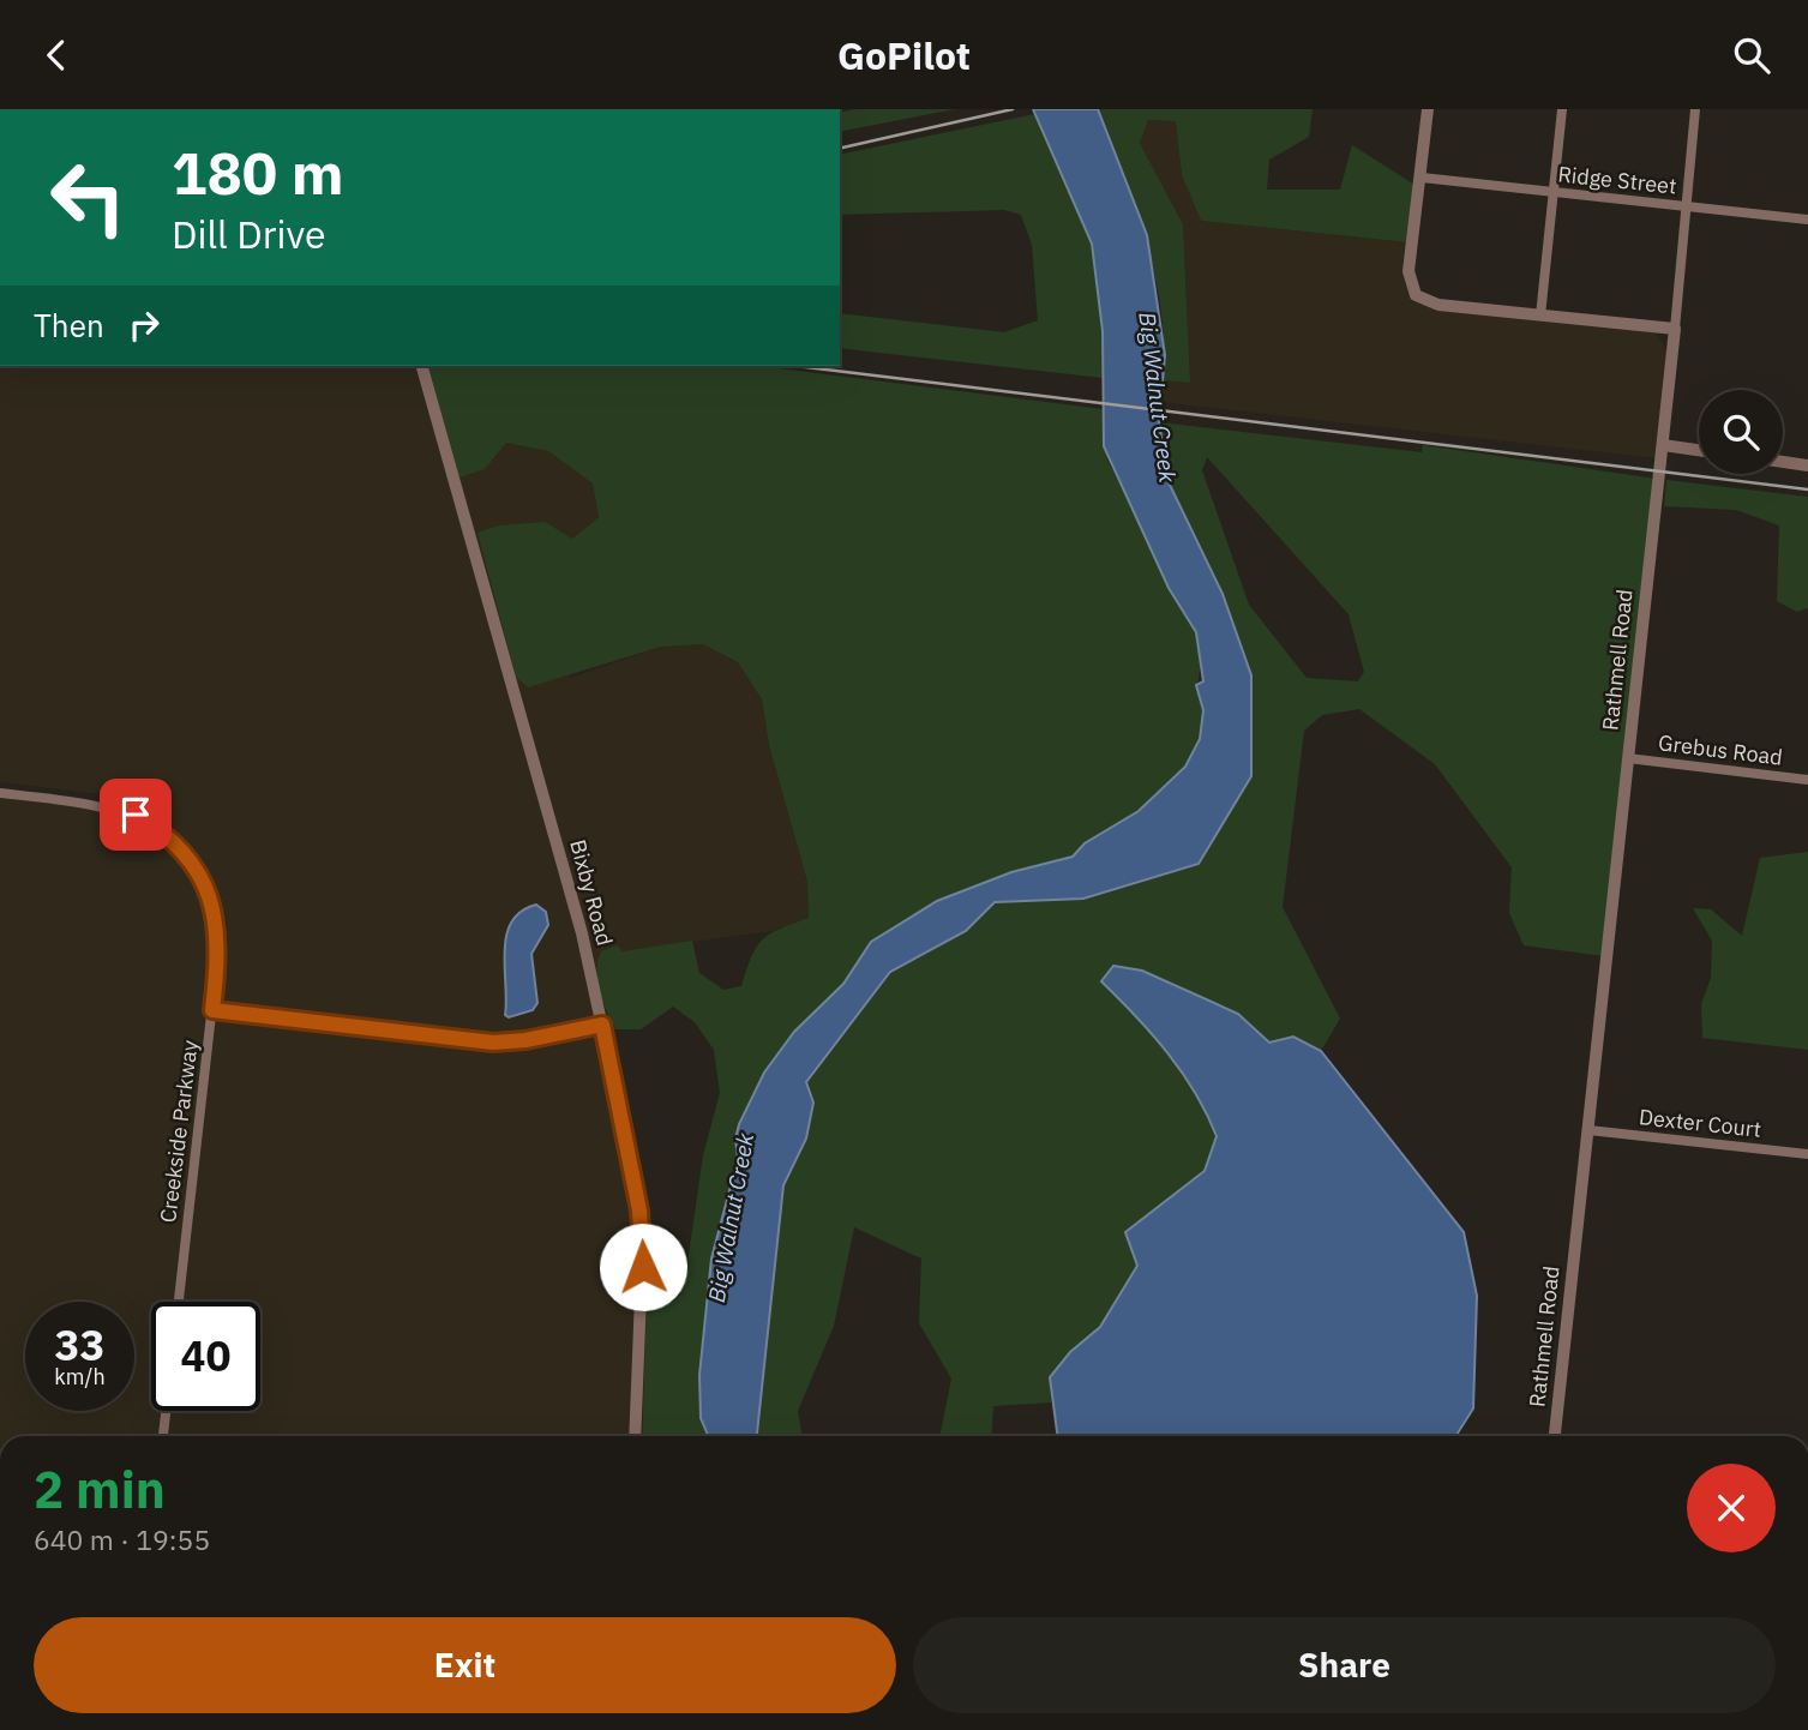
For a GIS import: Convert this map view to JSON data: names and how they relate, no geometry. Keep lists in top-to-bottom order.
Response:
{
  "streets": {
    "street": [
      "Ridge Street",
      "Rathmell Road",
      "Grebus Road",
      "Bixby Road",
      "Dexter Court",
      "Creekside Parkway"
    ]
  },
  "crossings": [
    ["Rathmell Road", "Grebus Road"],
    ["Rathmell Road", "Dexter Court"]
  ],
  "water": ["Big Walnut Creek"],
  "page": {
    "header": "GoPilot",
    "turn": ["180 m", "Dill Drive"],
    "then": "Then",
    "speed": "33 km/h",
    "limit": "40",
    "heading": ["2 min", "640 m · 19:55"],
    "buttons": ["Exit", "Share"]
  }
}
